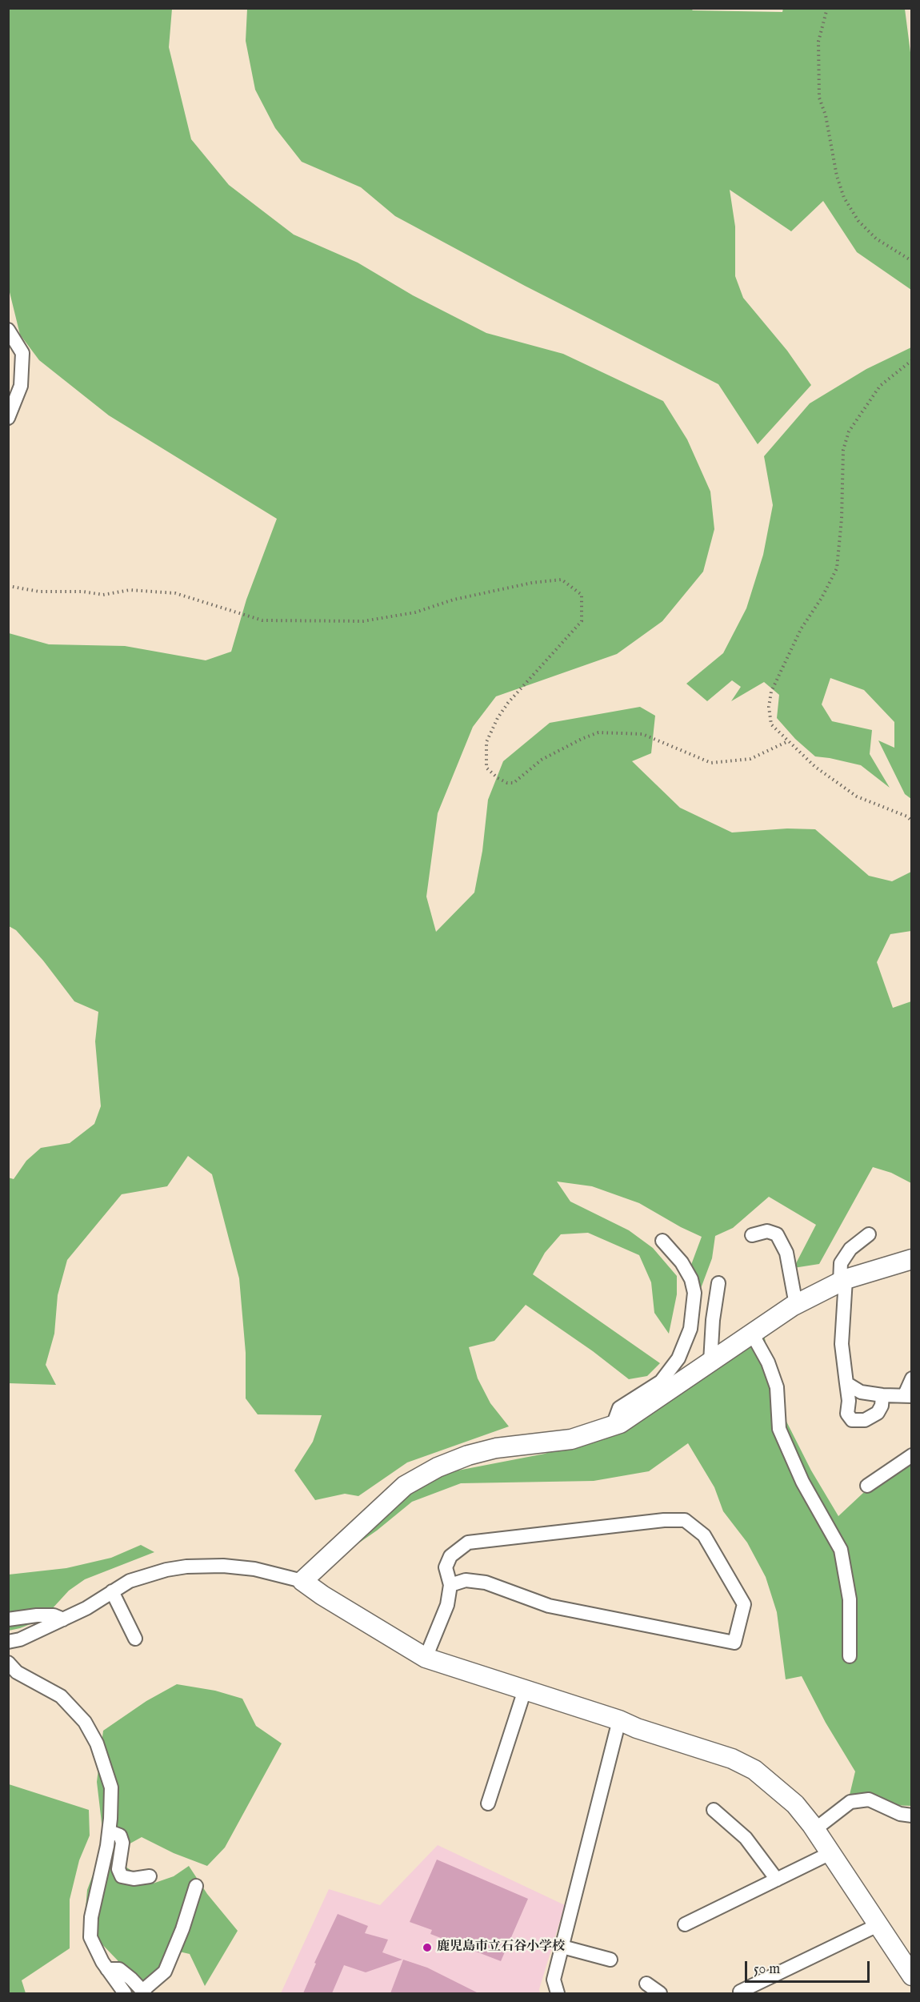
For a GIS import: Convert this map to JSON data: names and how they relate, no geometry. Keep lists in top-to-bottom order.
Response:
{
  "places": ["鹿児島市立石谷小学校"],
  "scale_bar": "50 m"
}
